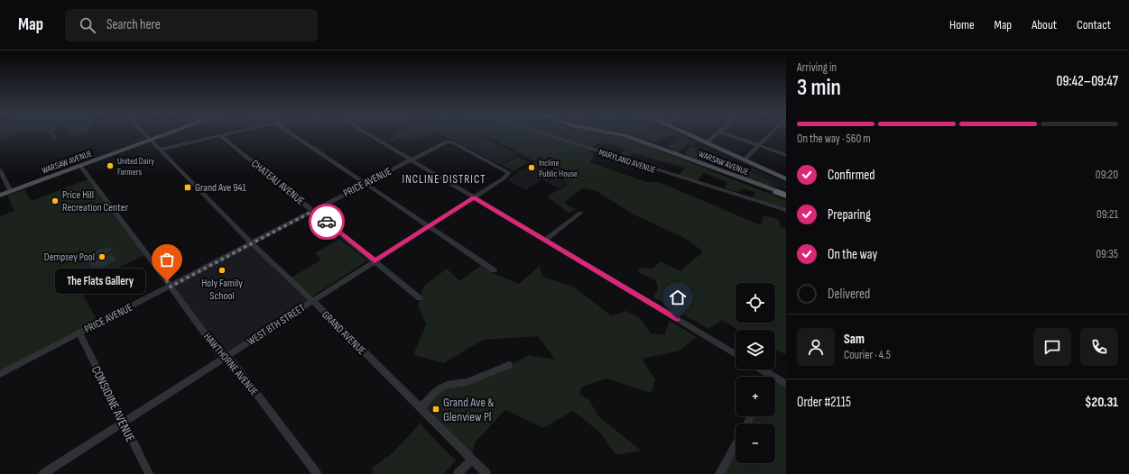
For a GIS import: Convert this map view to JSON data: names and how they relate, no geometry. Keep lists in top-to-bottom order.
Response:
{
  "streets": {
    "main road": ["WARSAW AVENUE"],
    "street": [
      "MARYLAND AVENUE",
      "CHATEAU AVENUE",
      "PRICE AVENUE",
      "WEST 8TH STREET",
      "GRAND AVENUE",
      "HAWTHORNE AVENUE",
      "CONSIDINE AVENUE"
    ]
  },
  "crossings": [
    ["WARSAW AVENUE", "GRAND AVENUE"],
    ["WARSAW AVENUE", "HAWTHORNE AVENUE"],
    ["CHATEAU AVENUE", "PRICE AVENUE"],
    ["CHATEAU AVENUE", "WEST 8TH STREET"],
    ["PRICE AVENUE", "WEST 8TH STREET"],
    ["PRICE AVENUE", "GRAND AVENUE"],
    ["PRICE AVENUE", "HAWTHORNE AVENUE"],
    ["PRICE AVENUE", "CONSIDINE AVENUE"],
    ["WEST 8TH STREET", "GRAND AVENUE"],
    ["WEST 8TH STREET", "HAWTHORNE AVENUE"],
    ["WEST 8TH STREET", "CONSIDINE AVENUE"]
  ],
  "districts": ["INCLINE DISTRICT"],
  "places": {
    "other": [
      "United Dairy Farmers",
      "Incline Public House",
      "Price Hill Recreation Center",
      "Dempsey Pool",
      "Holy Family School",
      "The Flats Gallery"
    ],
    "transit": ["Grand Ave 941", "Grand Ave & Glenview Pl"]
  },
  "page": {
    "header": "Map",
    "search": "Search here",
    "nav": [
      "Home",
      "Map",
      "About",
      "Contact"
    ],
    "heading": ["3 min", "Arriving in", "09:42–09:47"],
    "panel": [
      "Sam",
      "Courier · 4.5",
      "Order #2115",
      "$20.31"
    ],
    "bar": "On the way · 560 m",
    "list": [
      ["Confirmed", "09:20"],
      ["Preparing", "09:21"],
      ["On the way", "09:35"],
      "Delivered"
    ],
    "bubble": "The Flats Gallery",
    "map_buttons": ["+", "−"]
  }
}
